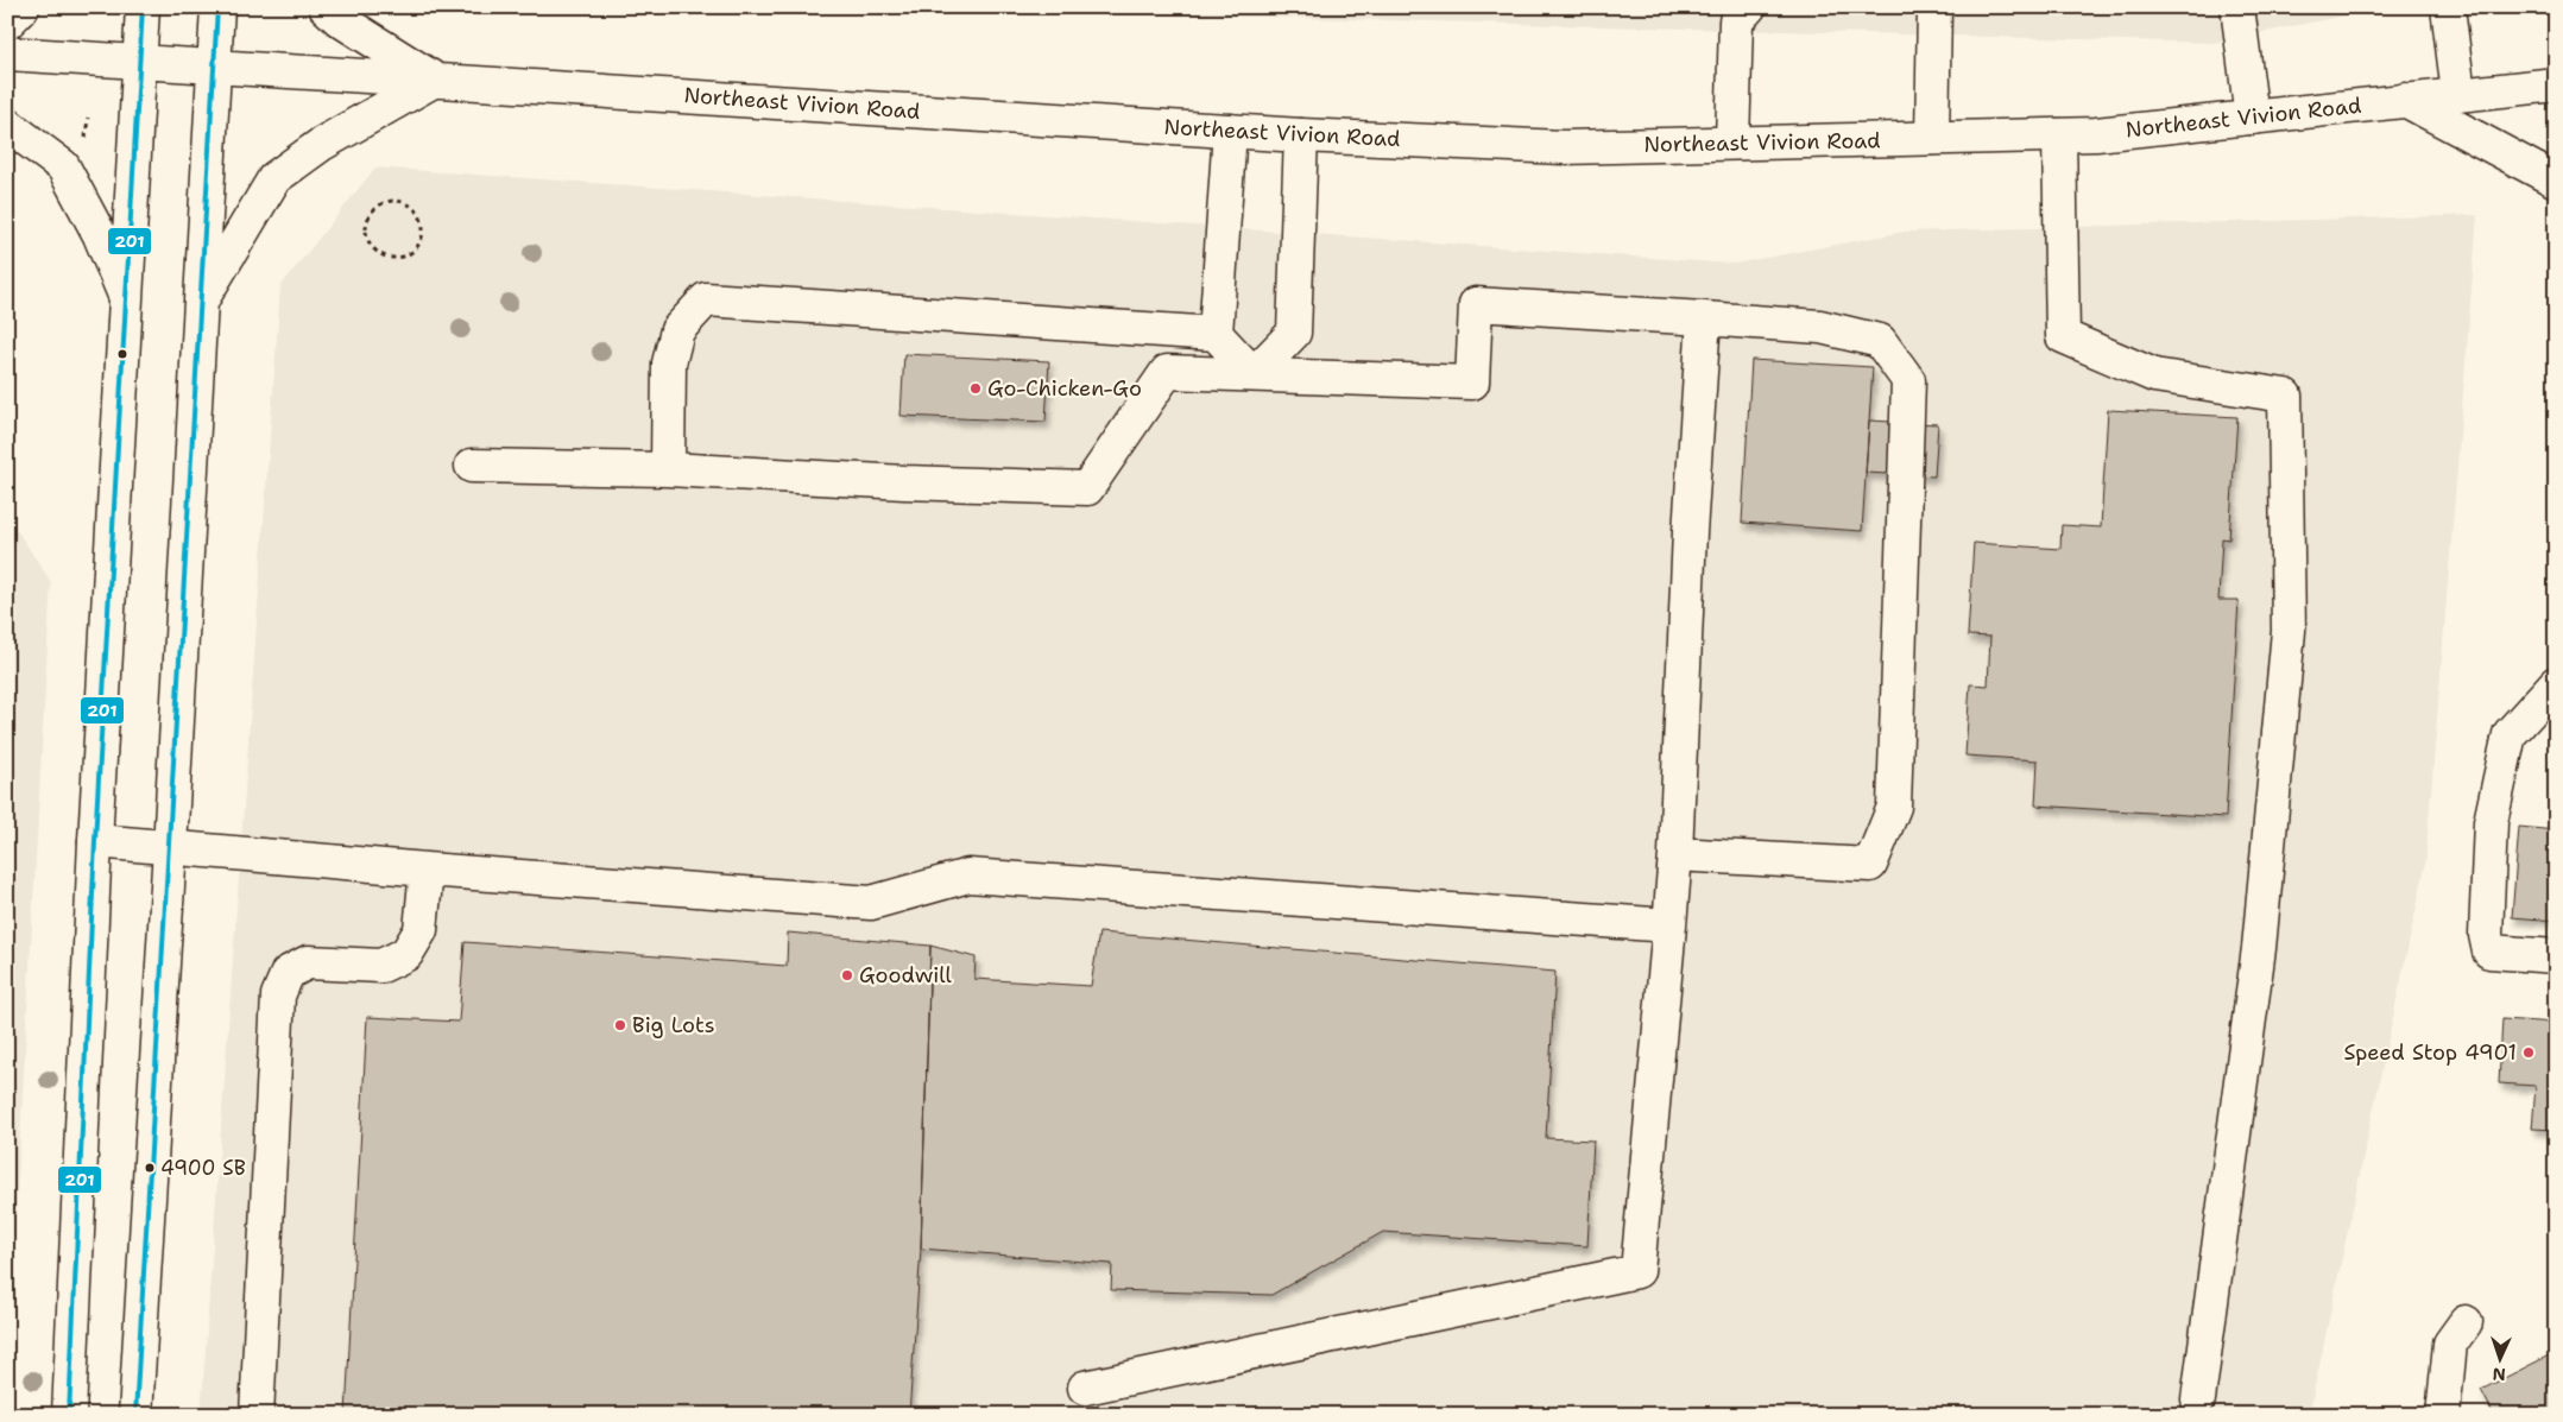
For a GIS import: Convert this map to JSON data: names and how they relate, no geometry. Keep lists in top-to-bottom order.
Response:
{
  "streets": {
    "main road": ["Northeast Vivion Road"]
  },
  "places": [
    "Go-Chicken-Go",
    "Goodwill",
    "Big Lots",
    "Speed Stop 4901",
    "4900 SB"
  ],
  "lines": ["transit line 201"],
  "north": "bottom"
}
